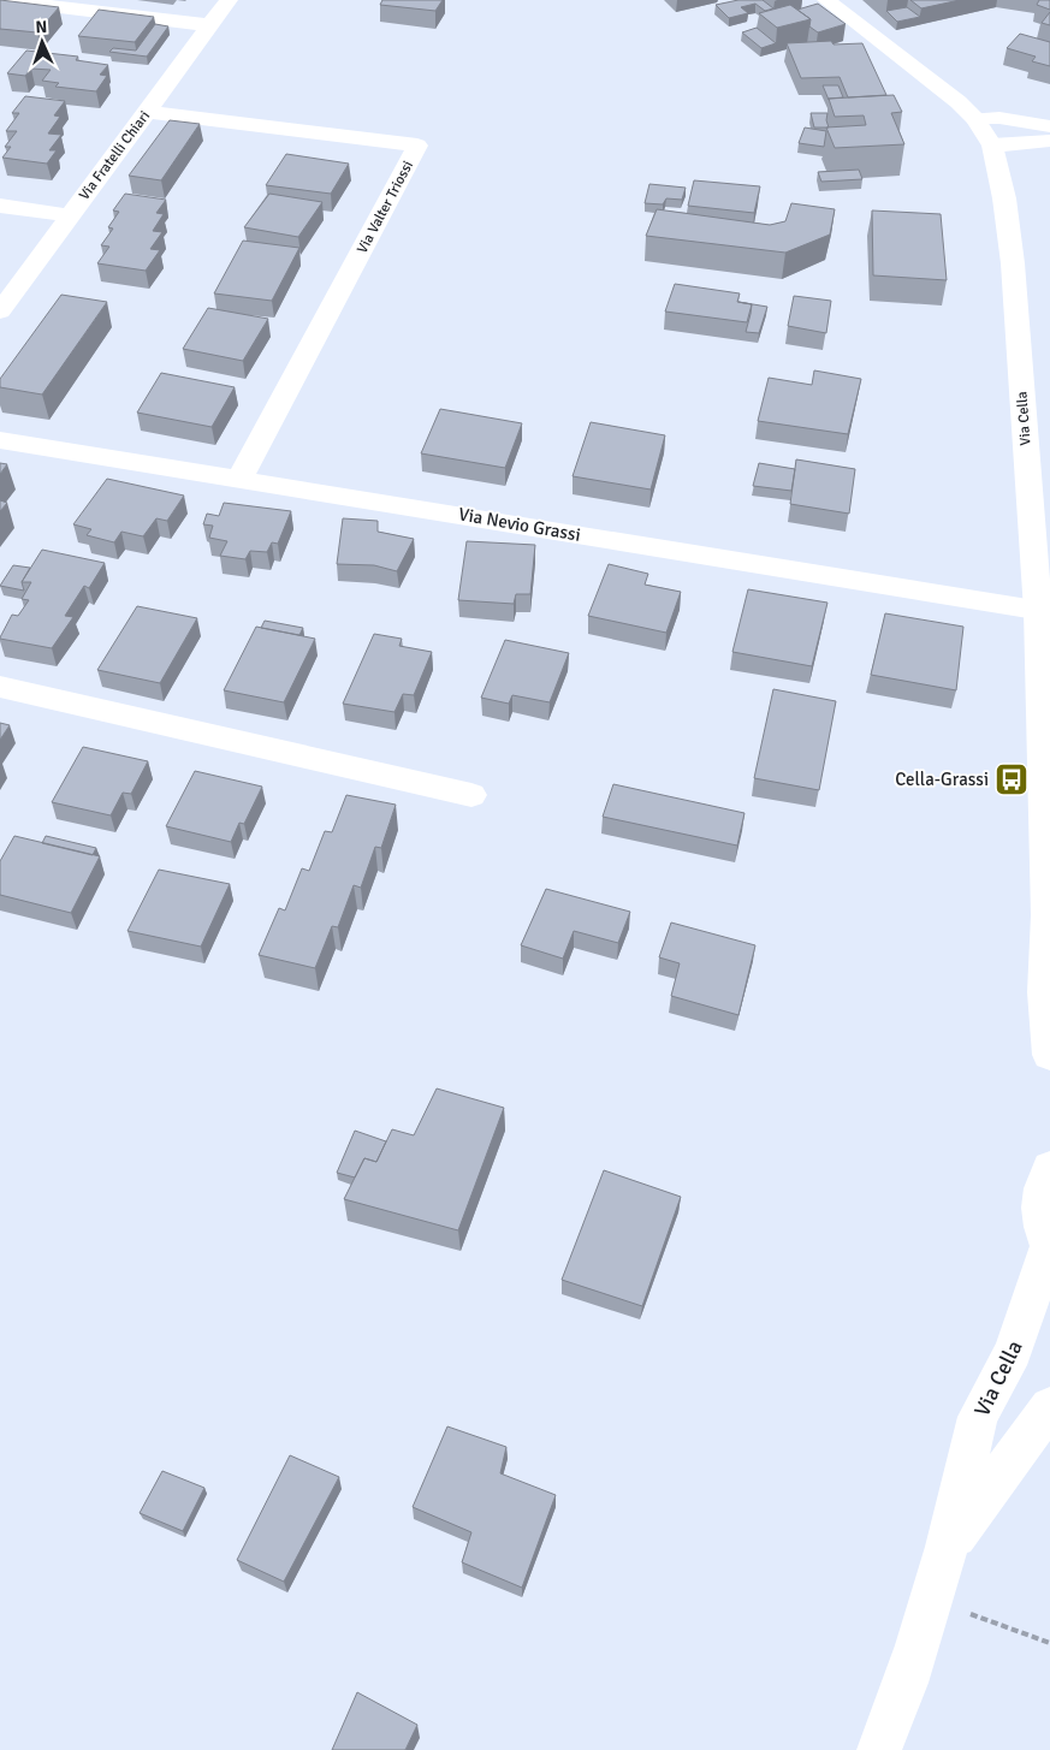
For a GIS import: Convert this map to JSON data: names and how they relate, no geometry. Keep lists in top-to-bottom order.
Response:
{
  "streets": {
    "street": [
      "Via Fratelli Chiari",
      "Via Valter Triossi",
      "Via Cella",
      "Via Nevio Grassi"
    ]
  },
  "crossings": [
    ["Via Fratelli Chiari", "Via Valter Triossi"],
    ["Via Valter Triossi", "Via Nevio Grassi"],
    ["Via Cella", "Via Nevio Grassi"]
  ],
  "places": {
    "bus stop": ["Cella-Grassi"]
  },
  "north": "top"
}
